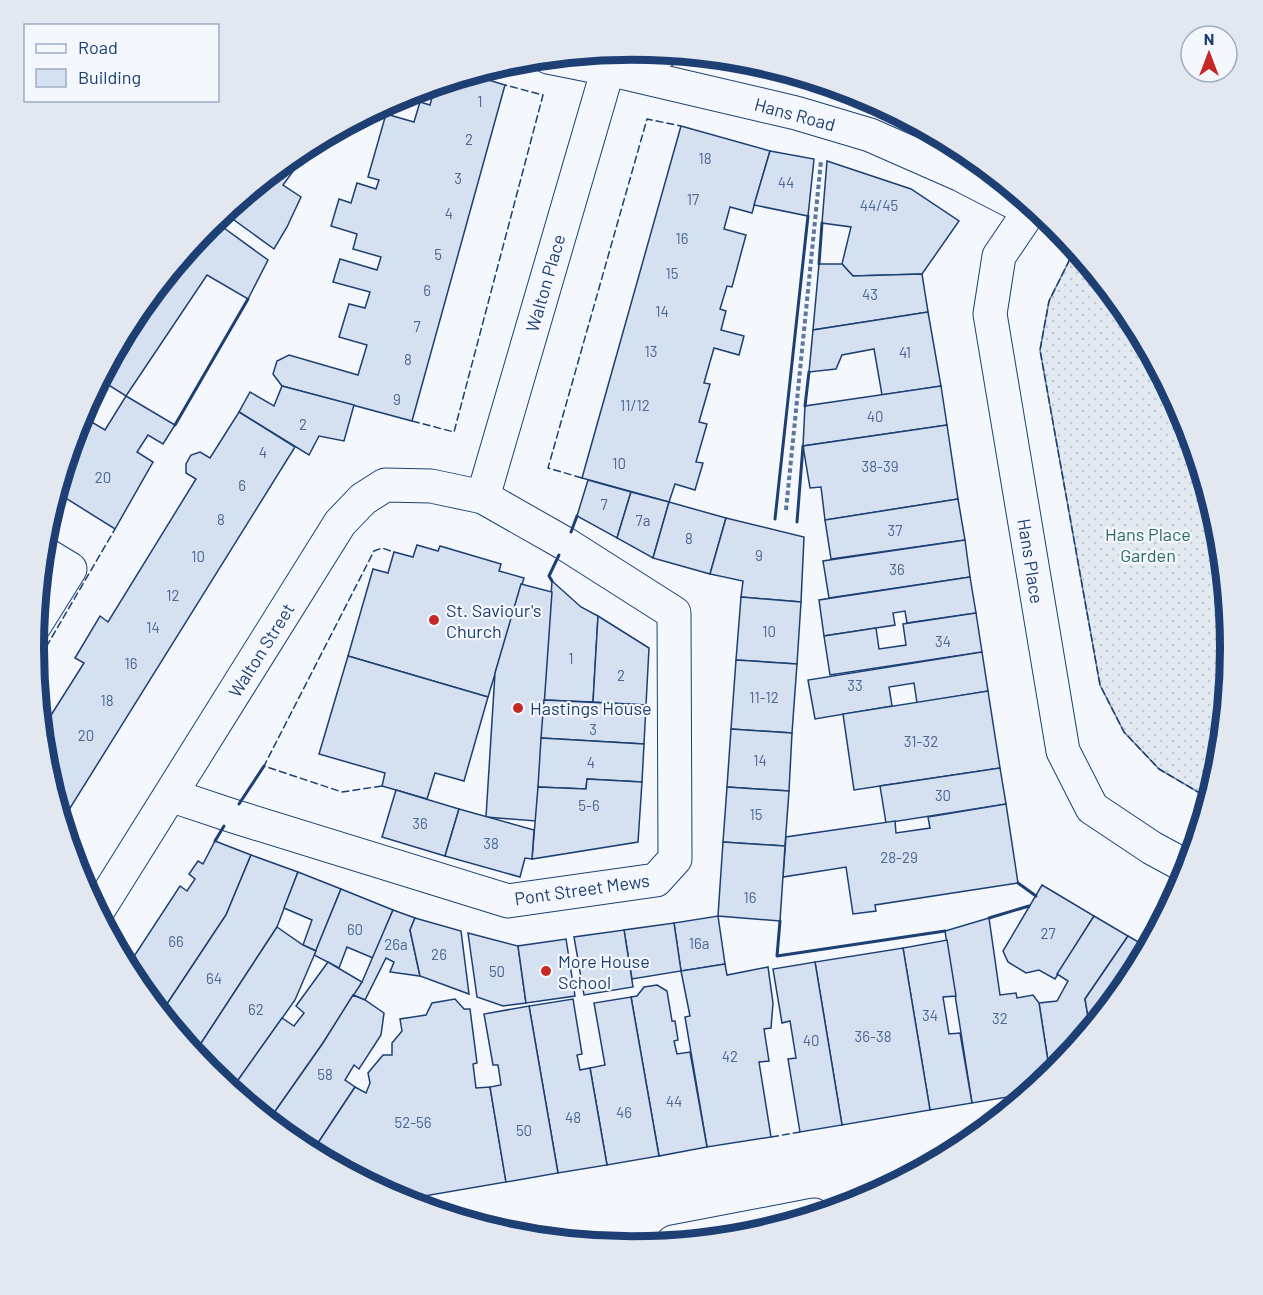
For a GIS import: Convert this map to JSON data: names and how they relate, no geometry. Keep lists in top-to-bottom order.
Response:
{
  "streets": {
    "street": [
      "Hans Road",
      "Walton Place",
      "Hans Place",
      "Walton Street",
      "Pont Street Mews"
    ]
  },
  "crossings": [
    ["Hans Road", "Walton Place"],
    ["Walton Place", "Walton Street"],
    ["Walton Place", "Pont Street Mews"],
    ["Walton Street", "Pont Street Mews"]
  ],
  "parks": ["Hans Place Garden"],
  "places": ["St. Saviour's Church", "Hastings House", "More House School"],
  "house_numbers": [
    "1",
    "2",
    "18",
    "3",
    "44",
    "17",
    "44/45",
    "4",
    "16",
    "5",
    "15",
    "6",
    "43",
    "14",
    "7",
    "13",
    "41",
    "8",
    "9",
    "11/12",
    "40",
    "2",
    "4",
    "10",
    "38-39",
    "20",
    "6",
    "7",
    "8",
    "7a",
    "37",
    "8",
    "9",
    "10",
    "36",
    "12",
    "14",
    "10",
    "34",
    "1",
    "16",
    "2",
    "33",
    "11-12",
    "18",
    "3",
    "20",
    "31-32",
    "14",
    "4",
    "30",
    "5-6",
    "15",
    "36",
    "38",
    "28-29",
    "16",
    "60",
    "27",
    "66",
    "16a",
    "26a",
    "26",
    "50",
    "64",
    "62",
    "34",
    "32",
    "36-38",
    "40",
    "42",
    "58",
    "44",
    "46",
    "48",
    "52-56",
    "50"
  ],
  "legend": ["Road", "Building"],
  "north": "top"
}
